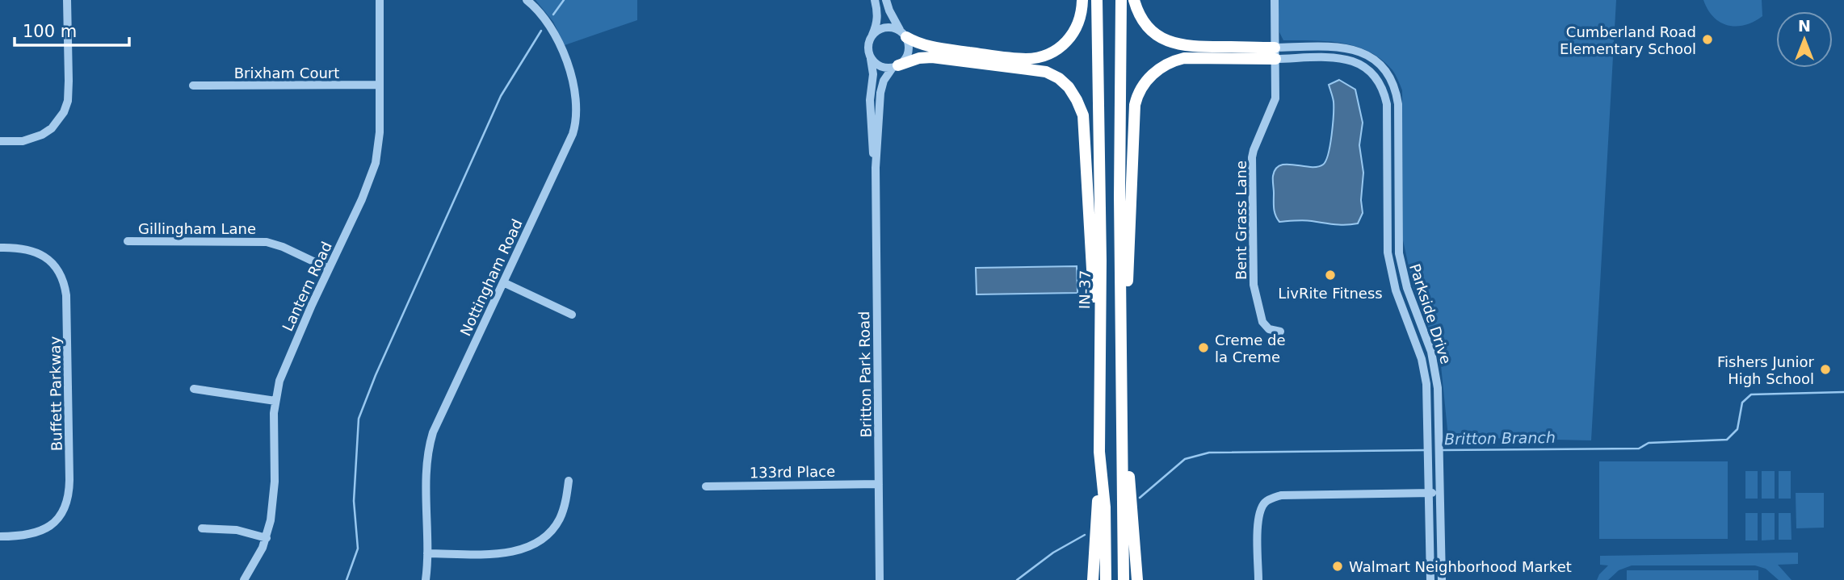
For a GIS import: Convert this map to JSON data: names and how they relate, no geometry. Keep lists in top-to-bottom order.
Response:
{
  "streets": {
    "highway": ["IN-37"],
    "street": [
      "Brixham Court",
      "Bent Grass Lane",
      "Gillingham Lane",
      "Nottingham Road",
      "Lantern Road",
      "Parkside Drive",
      "Britton Park Road",
      "Buffett Parkway",
      "133rd Place"
    ]
  },
  "crossings": [
    ["Brixham Court", "Lantern Road"],
    ["Bent Grass Lane", "Parkside Drive"],
    ["Gillingham Lane", "Lantern Road"],
    ["Britton Park Road", "133rd Place"]
  ],
  "water": ["Britton Branch"],
  "places": [
    "Cumberland Road Elementary School",
    "LivRite Fitness",
    "Creme de la Creme",
    "Fishers Junior High School",
    "Walmart Neighborhood Market"
  ],
  "scale_bar": "100 m",
  "north": "top"
}
